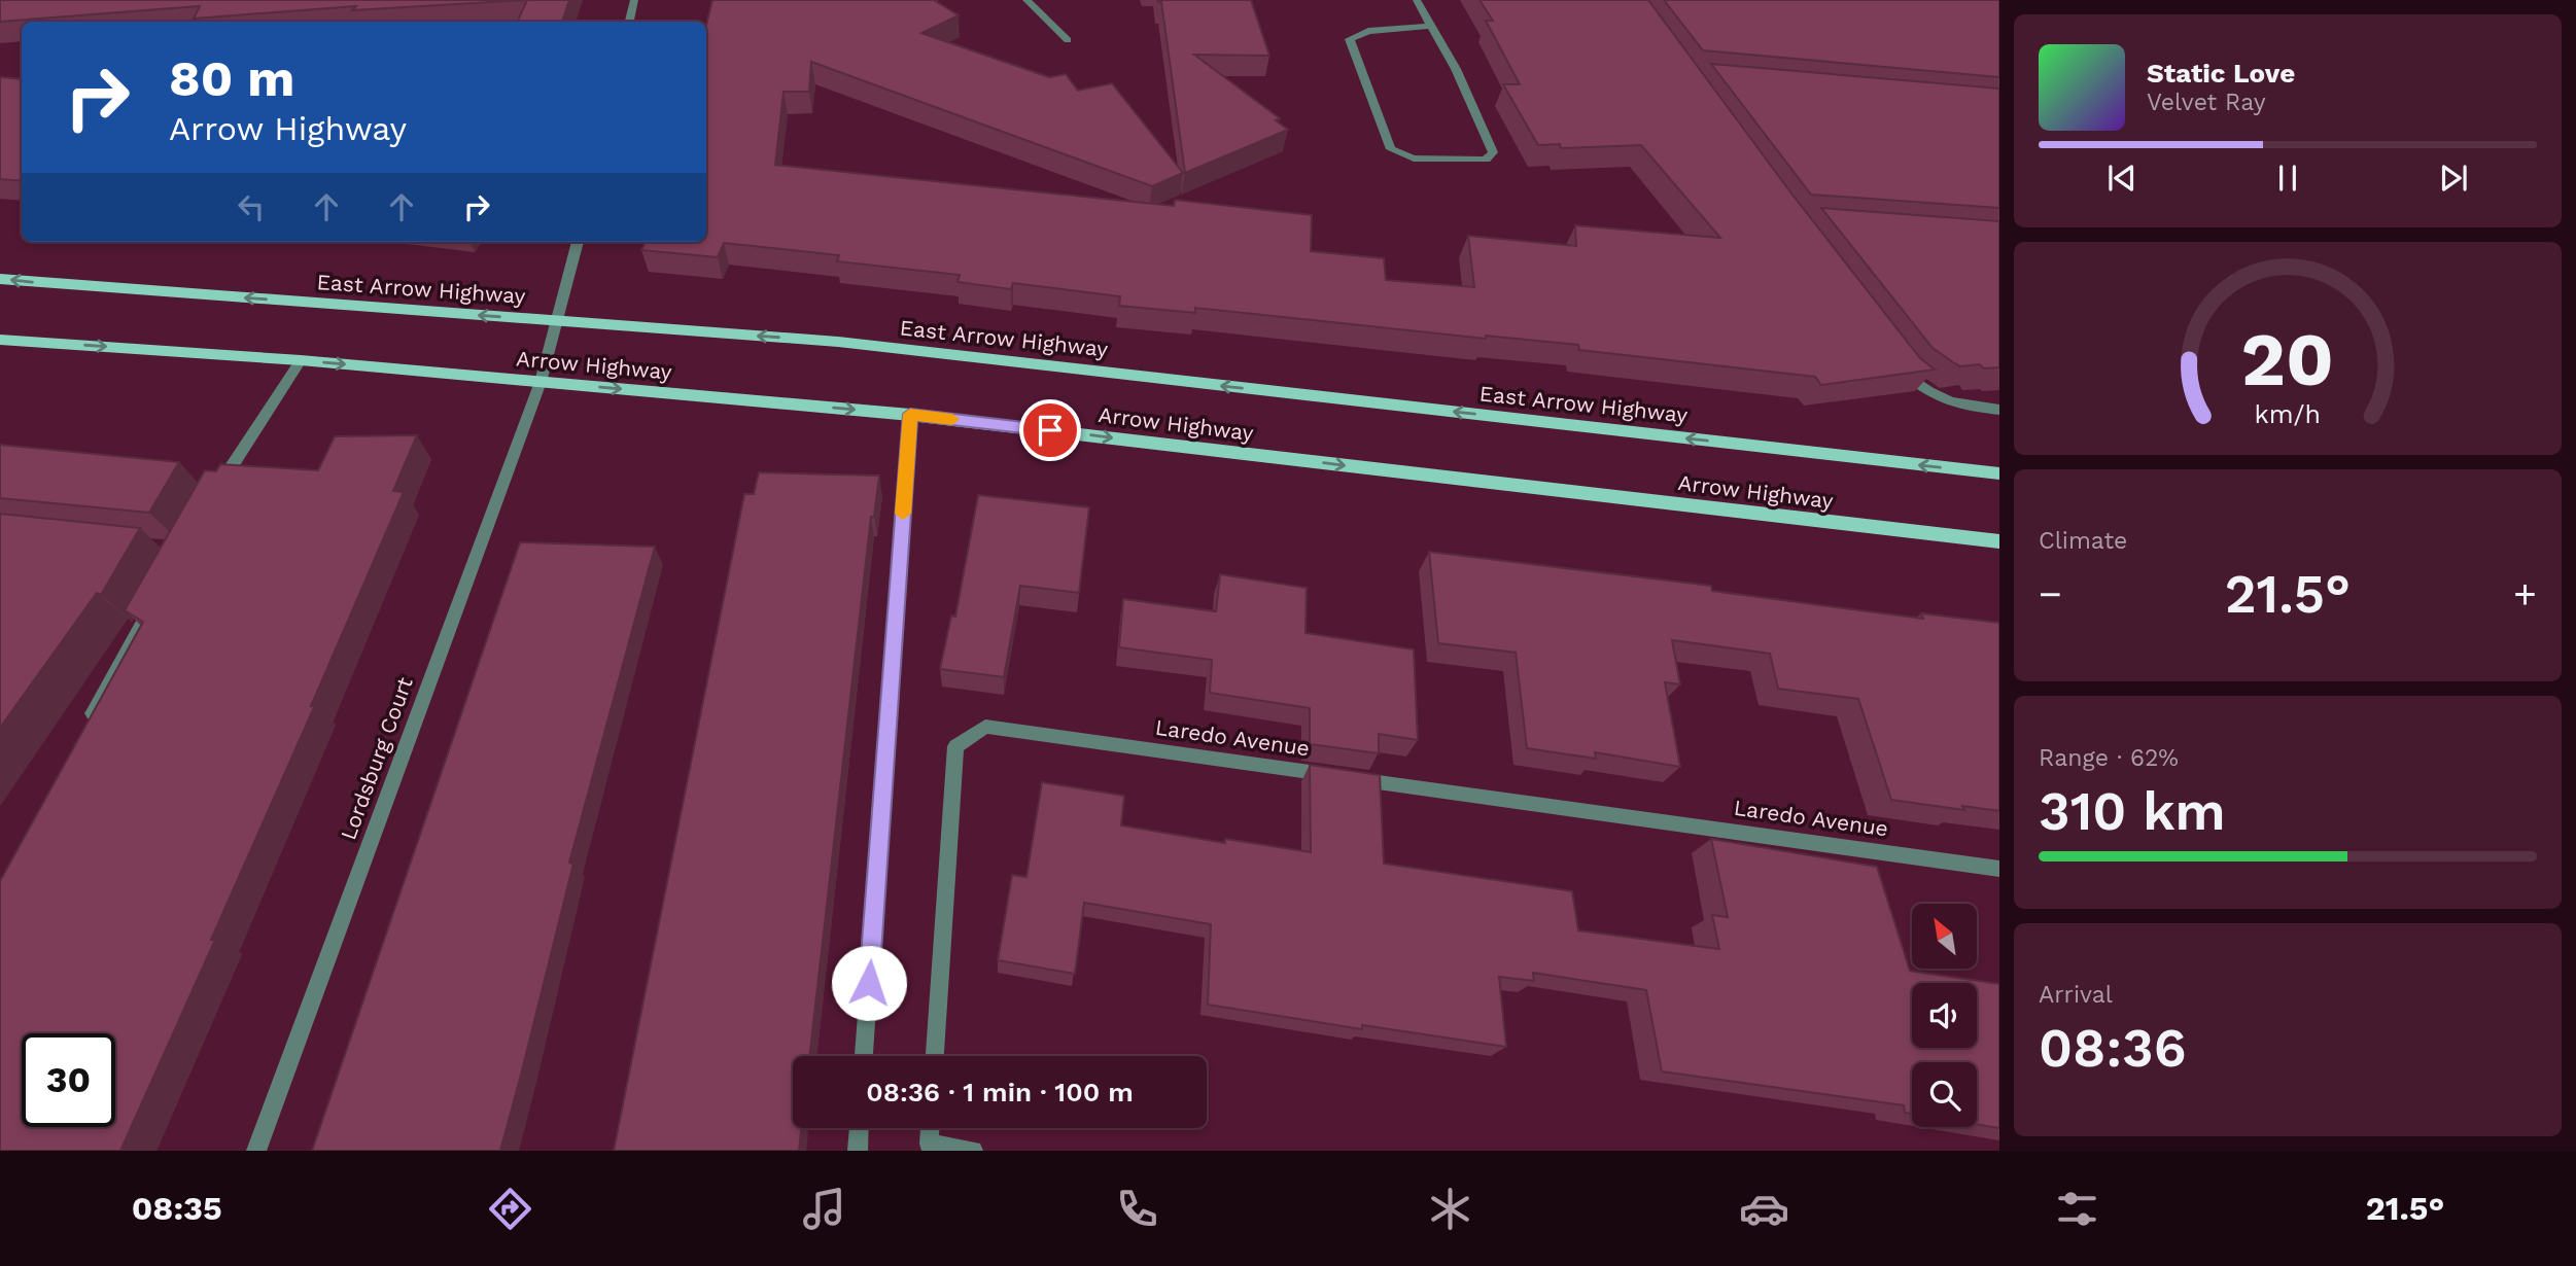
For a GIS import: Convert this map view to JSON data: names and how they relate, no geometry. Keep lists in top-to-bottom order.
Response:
{
  "streets": {
    "main road": ["East Arrow Highway", "Arrow Highway"],
    "street": ["Laredo Avenue", "Lordsburg Court"]
  },
  "crossings": [
    ["East Arrow Highway", "Lordsburg Court"],
    ["Arrow Highway", "Lordsburg Court"]
  ],
  "one_way": ["East Arrow Highway", "Arrow Highway"],
  "north": "top left",
  "page": {
    "turn": ["80 m", "Arrow Highway"],
    "song": ["Static Love", "Velvet Ray"],
    "tile": [
      "Climate",
      ["Range · 62%", "310 km"],
      ["Arrival", "08:36"]
    ],
    "heat": ["−", "21.5°", "+"],
    "limit": "30",
    "trip": "08:36 · 1 min · 100 m",
    "tabs": ["08:35", "21.5°"],
    "gauge": ["20", "km/h"]
  }
}
